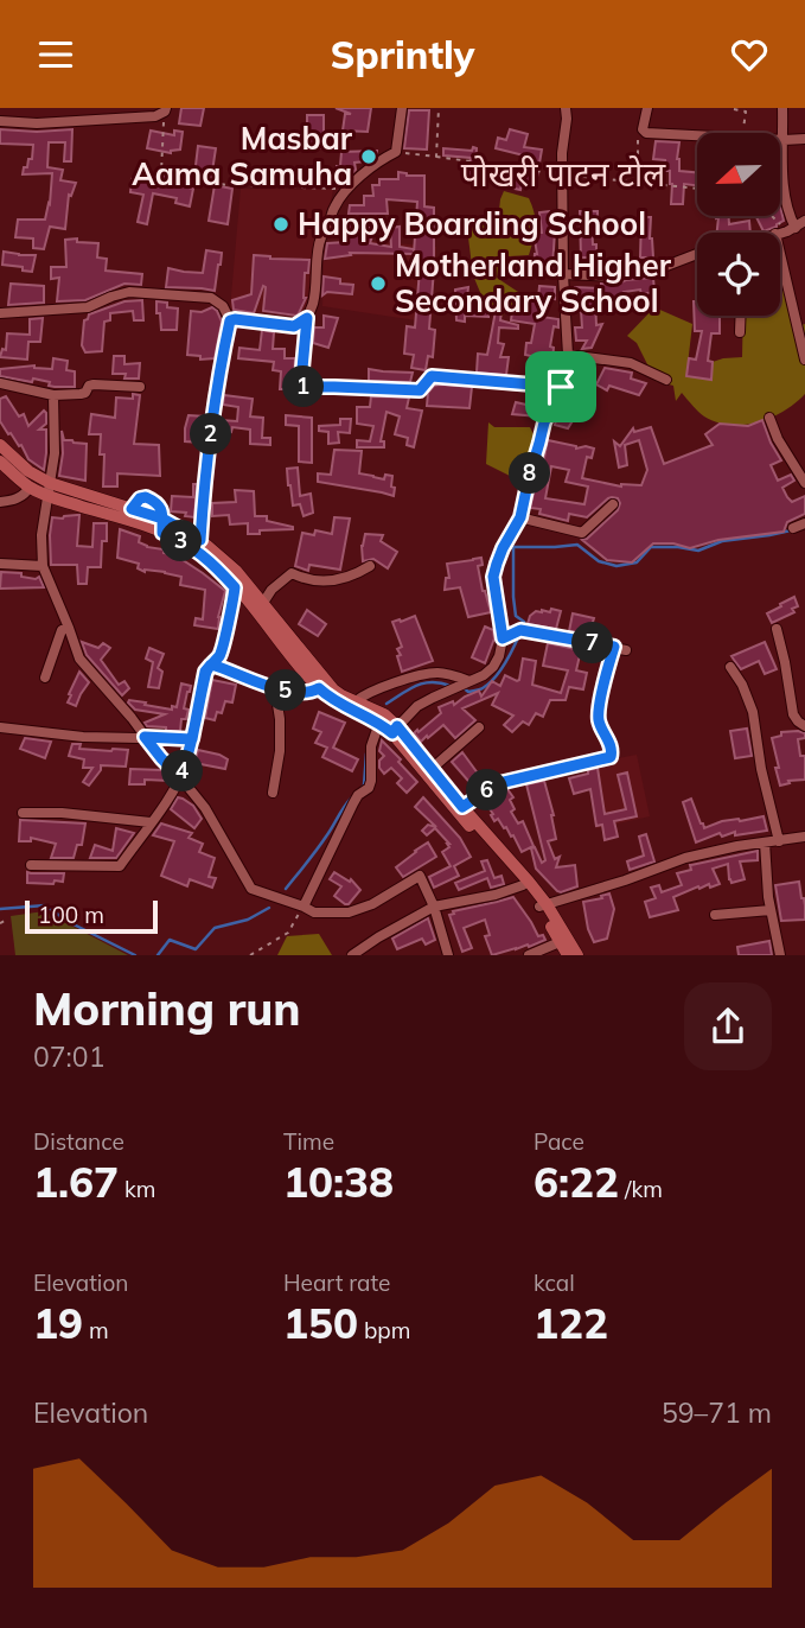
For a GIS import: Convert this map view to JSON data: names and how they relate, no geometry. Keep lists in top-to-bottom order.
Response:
{
  "districts": ["पोखरी पाटन टोल"],
  "places": ["Masbar Aama Samuha", "Happy Boarding School", "Motherland Higher Secondary School"],
  "scale_bar": "100 m",
  "north": "left",
  "page": {
    "header": "Sprintly",
    "pins": [
      "1",
      "2",
      "8",
      "3",
      "7",
      "5",
      "4",
      "6"
    ],
    "scale": "100 m",
    "heading": ["Morning run", "07:01"],
    "stats": [
      ["Distance", "1.67 km"],
      ["Time", "10:38"],
      ["Pace", "6:22 /km"],
      ["Elevation", "19 m"],
      ["Heart rate", "150 bpm"],
      ["kcal", "122"]
    ],
    "chart": ["Elevation", "59–71 m"]
  }
}
